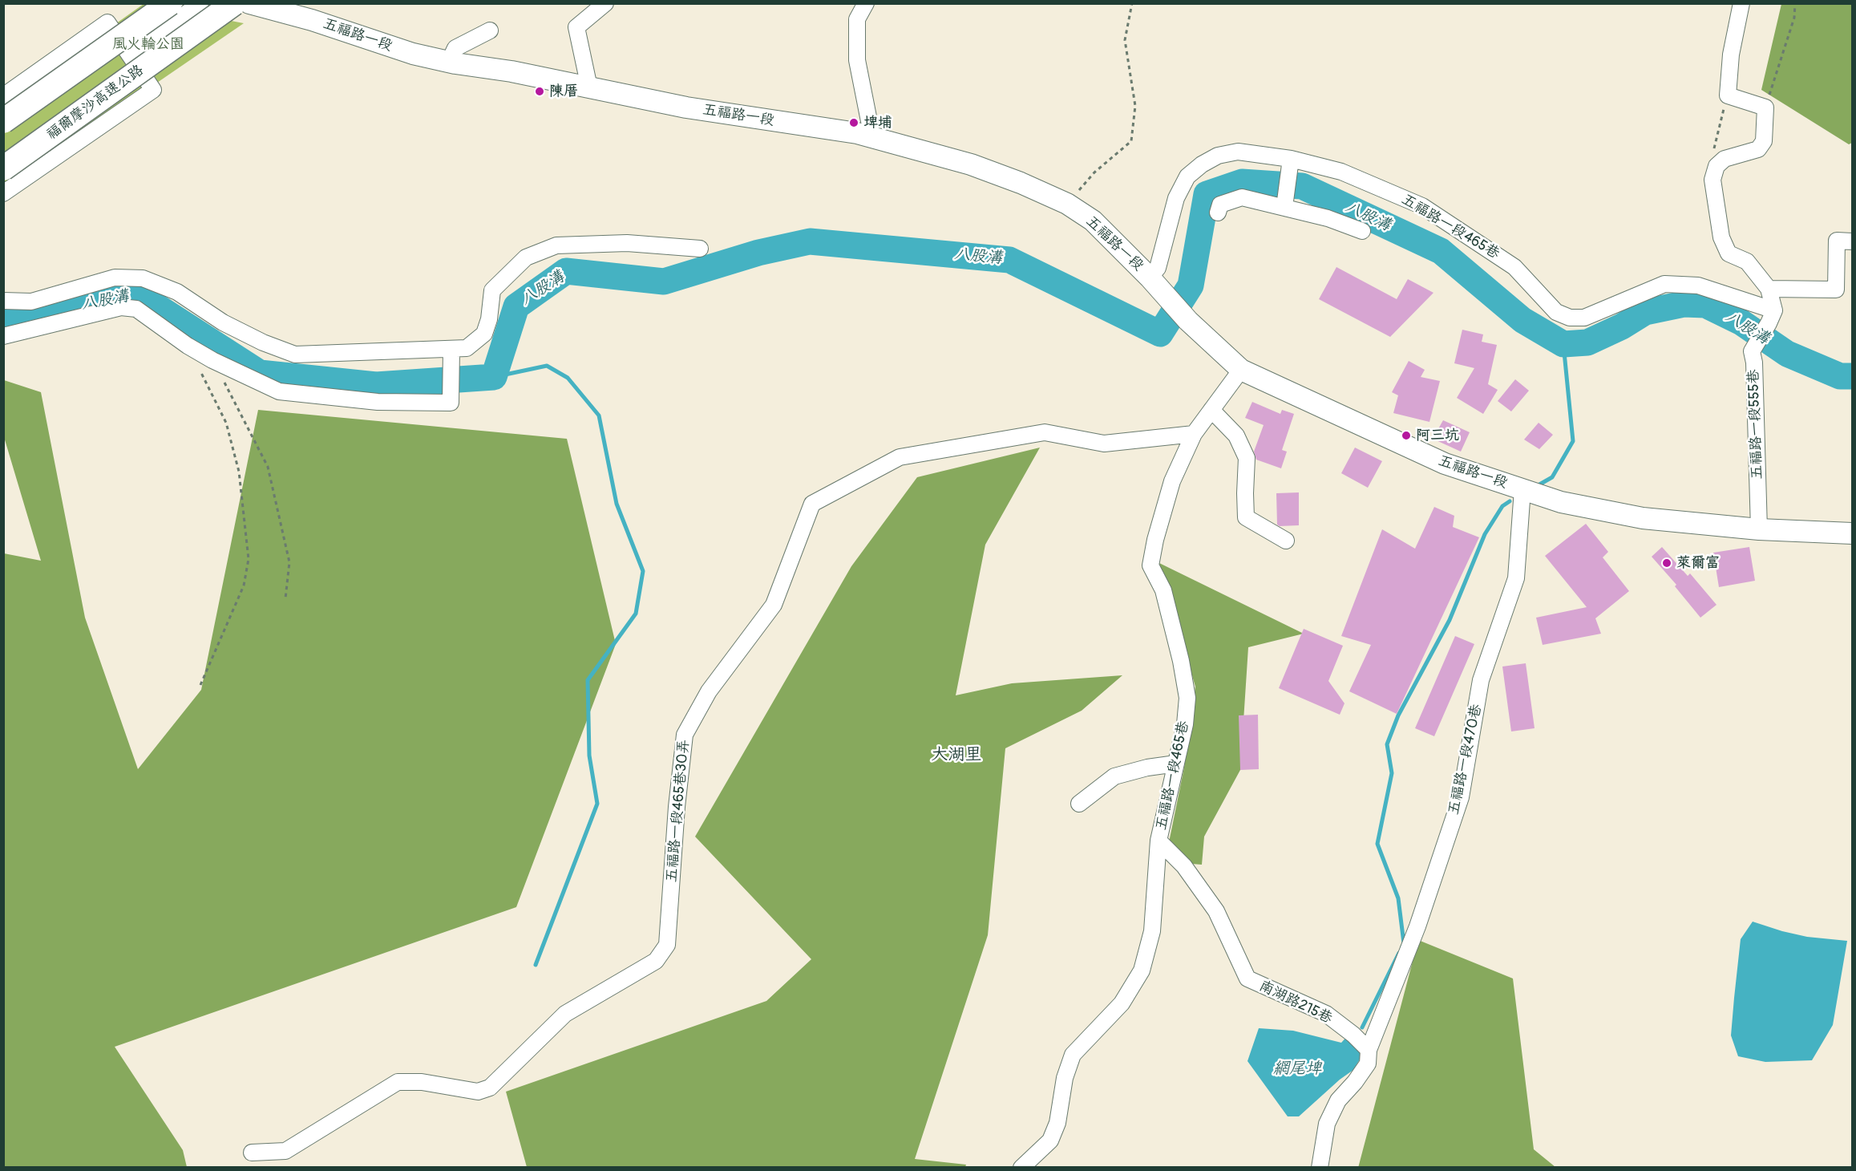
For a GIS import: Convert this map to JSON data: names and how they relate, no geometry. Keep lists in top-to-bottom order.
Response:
{
  "streets": {
    "highway": ["福爾摩沙高速公路"],
    "main road": ["五福路一段"],
    "lane": [
      "五福路一段465巷",
      "五福路一段555巷",
      "五福路一段470巷",
      "五福路一段465巷30弄",
      "南湖路215巷"
    ]
  },
  "crossings": [
    ["五福路一段", "五福路一段465巷"],
    ["五福路一段", "五福路一段555巷"],
    ["五福路一段", "五福路一段470巷"],
    ["五福路一段465巷", "五福路一段555巷"],
    ["五福路一段465巷", "五福路一段465巷30弄"],
    ["五福路一段465巷", "南湖路215巷"],
    ["五福路一段470巷", "南湖路215巷"]
  ],
  "districts": ["大湖里"],
  "water": ["八股溝", "網尾埤"],
  "parks": ["風火輪公園"],
  "places": [
    "陳厝",
    "埤埔",
    "阿三坑",
    "萊爾富"
  ]
}
